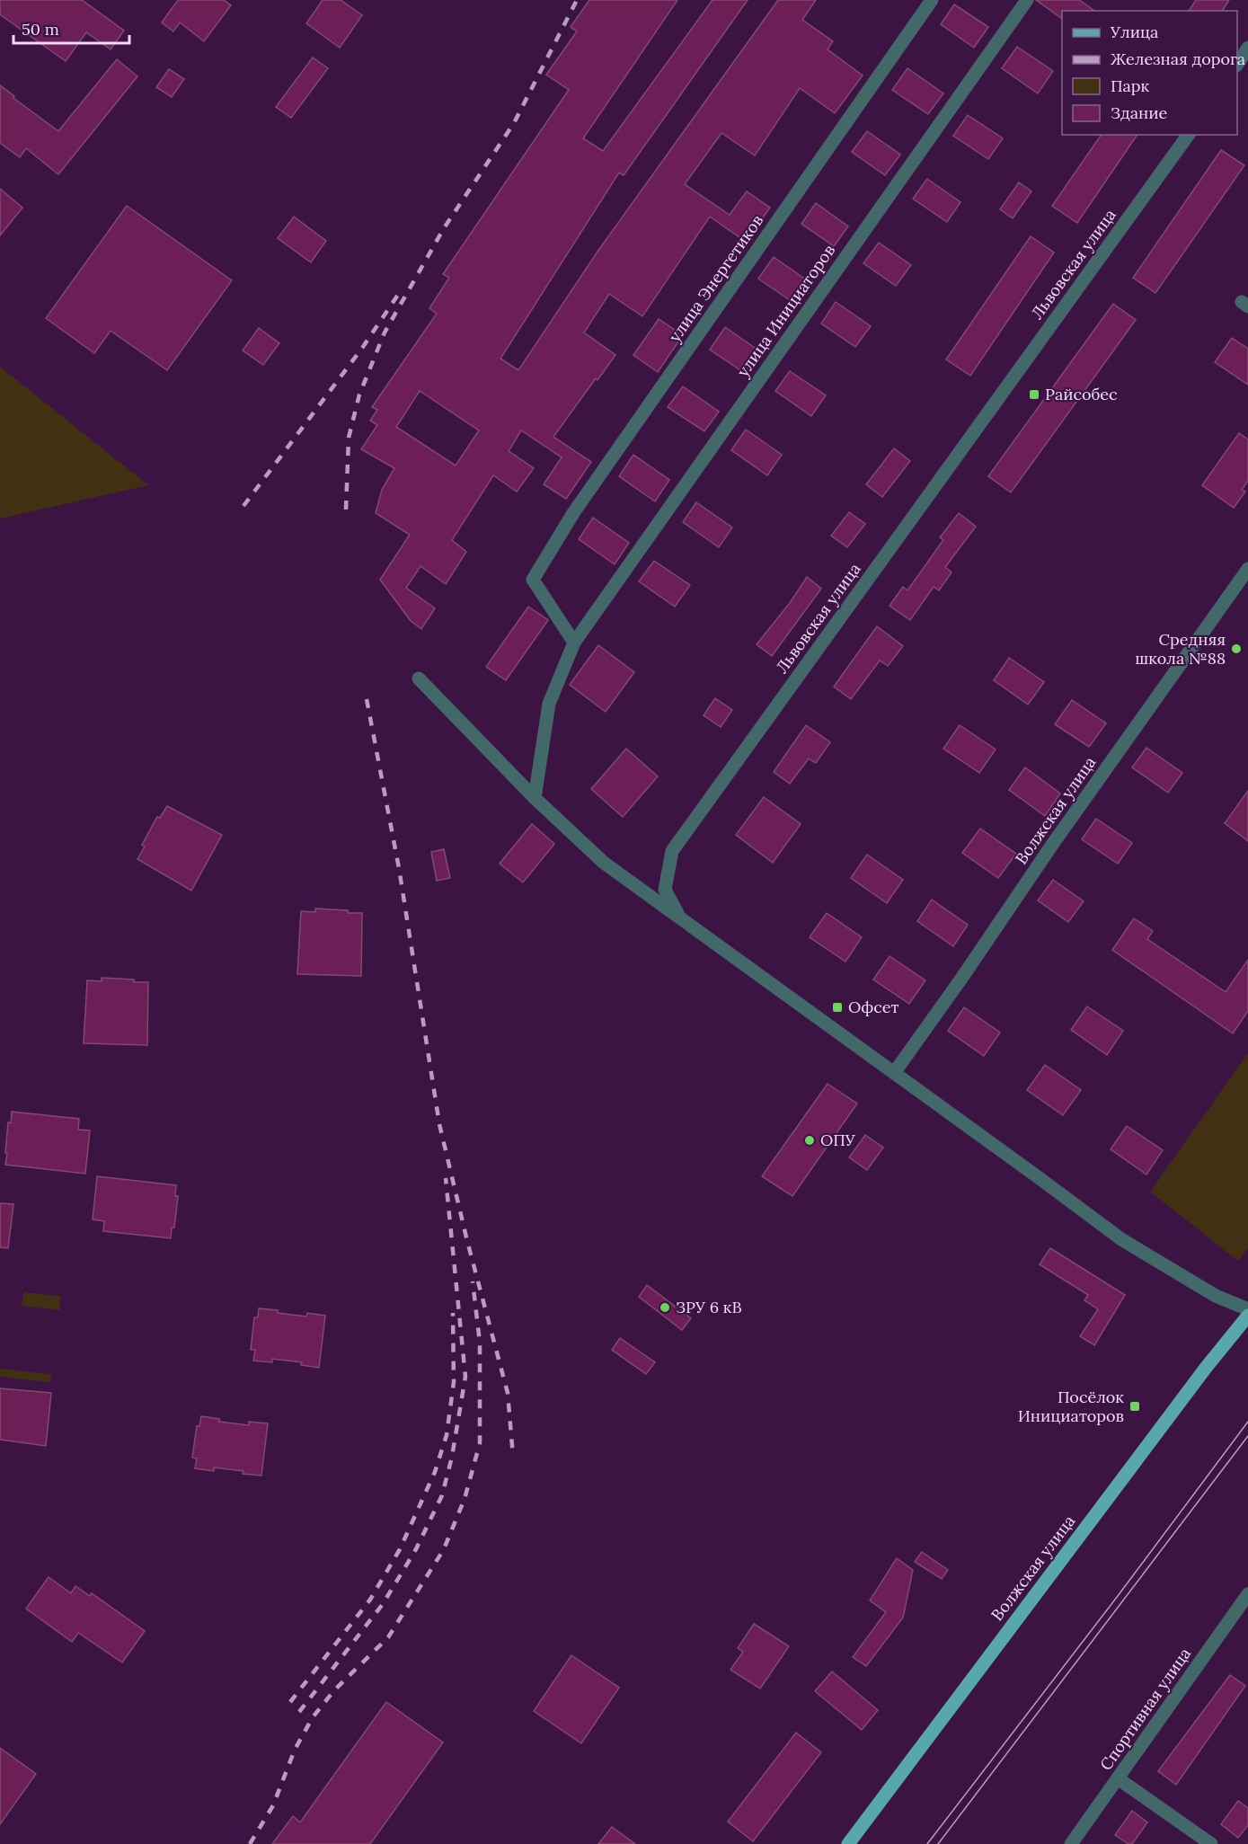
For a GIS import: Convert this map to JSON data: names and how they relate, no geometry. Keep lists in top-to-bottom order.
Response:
{
  "streets": {
    "main road": ["Волжская улица"],
    "street": [
      "Львовская улица",
      "улица Энергетиков",
      "улица Инициаторов",
      "Спортивная улица"
    ]
  },
  "crossings": [
    ["Львовская улица", "Волжская улица"],
    ["улица Энергетиков", "улица Инициаторов"]
  ],
  "places": {
    "transit": ["Райсобес", "Офсет", "Посёлок Инициаторов"],
    "other": ["Средняя школа №88", "ОПУ", "ЗРУ 6 кВ"]
  },
  "legend": [
    "Улица",
    "Железная дорога",
    "Парк",
    "Здание"
  ],
  "scale_bar": "50 m"
}
